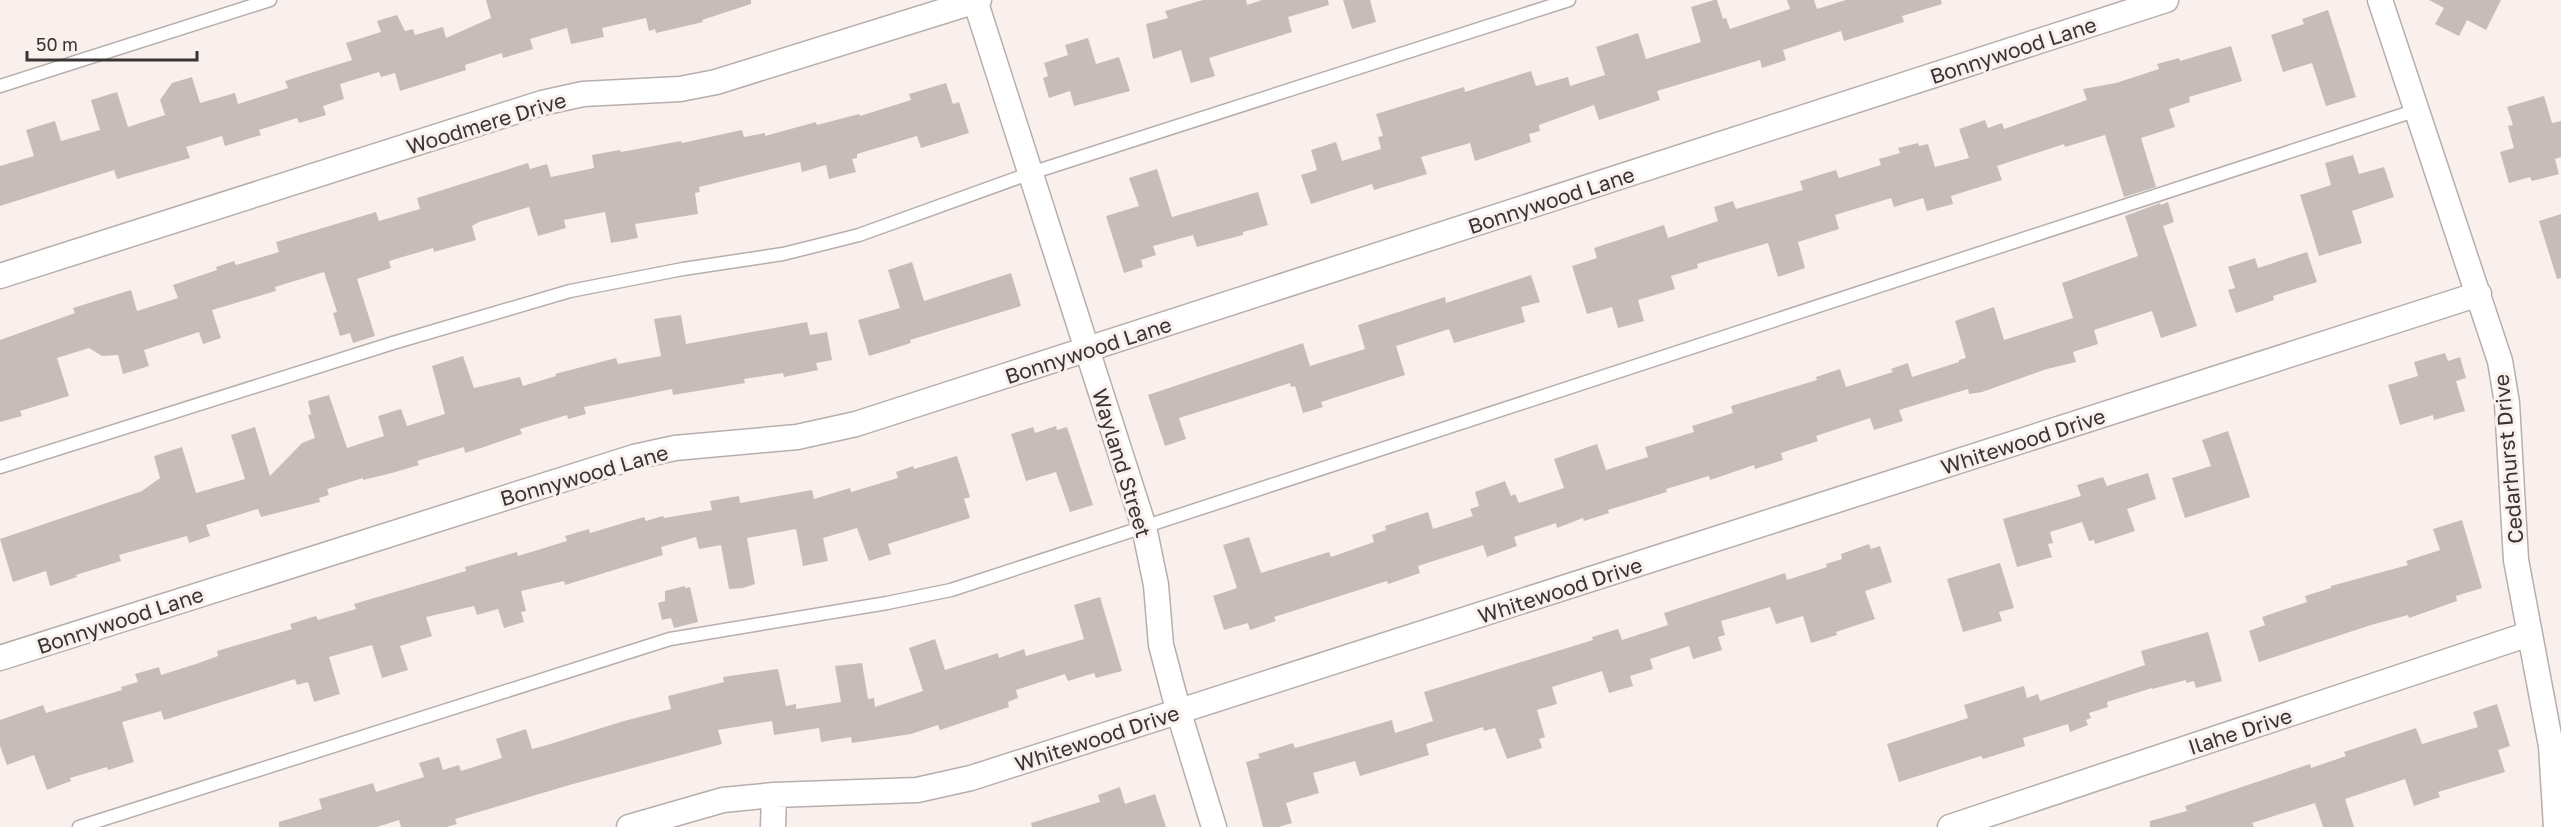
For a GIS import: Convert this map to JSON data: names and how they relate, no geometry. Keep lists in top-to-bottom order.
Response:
{
  "streets": {
    "street": [
      "Bonnywood Lane",
      "Woodmere Drive",
      "Whitewood Drive",
      "Cedarhurst Drive",
      "Wayland Street",
      "Ilahe Drive"
    ]
  },
  "crossings": [
    ["Bonnywood Lane", "Wayland Street"],
    ["Woodmere Drive", "Wayland Street"],
    ["Whitewood Drive", "Cedarhurst Drive"],
    ["Whitewood Drive", "Wayland Street"],
    ["Cedarhurst Drive", "Ilahe Drive"]
  ],
  "scale_bar": "50 m"
}
